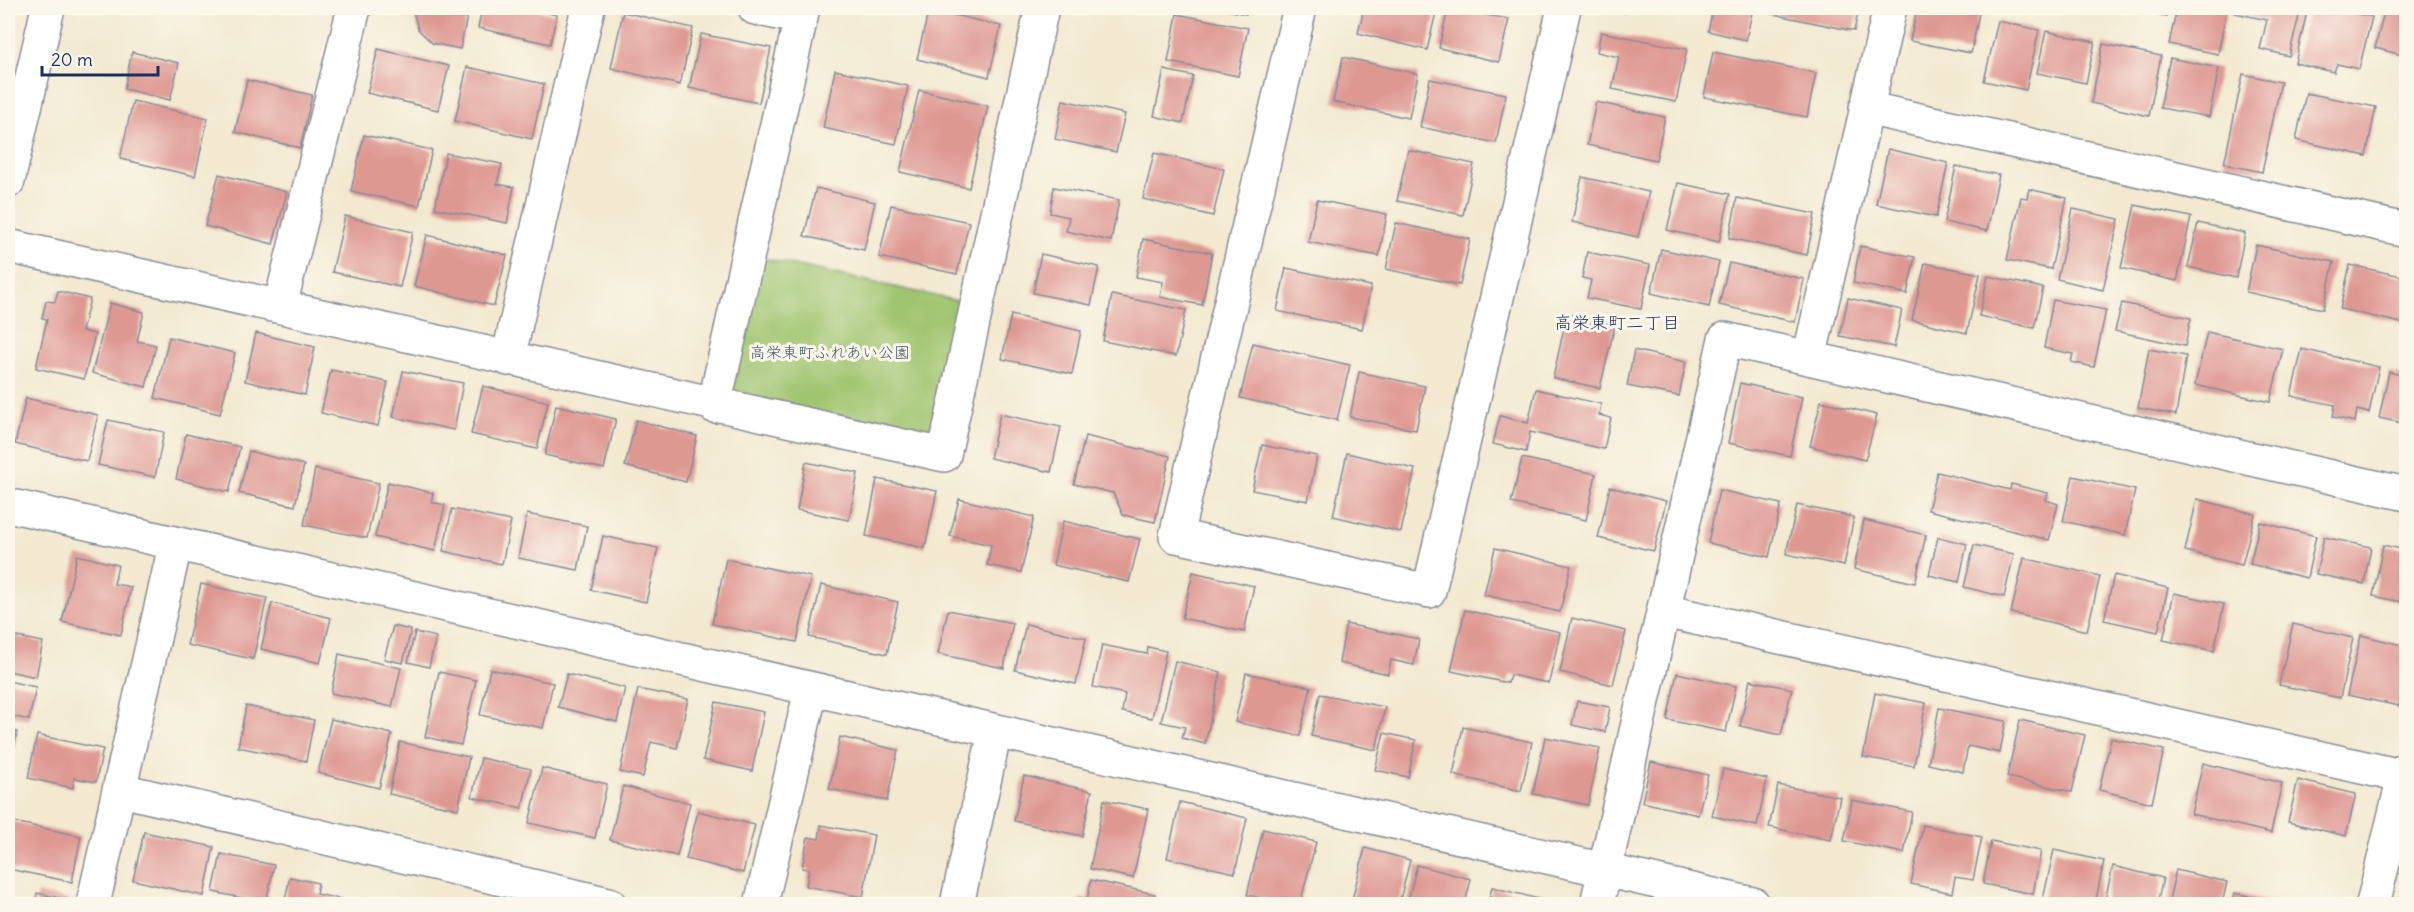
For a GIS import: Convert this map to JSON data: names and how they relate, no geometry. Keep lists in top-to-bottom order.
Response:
{
  "districts": ["高栄東町二丁目"],
  "parks": ["高栄東町ふれあい公園"],
  "scale_bar": "20 m"
}
